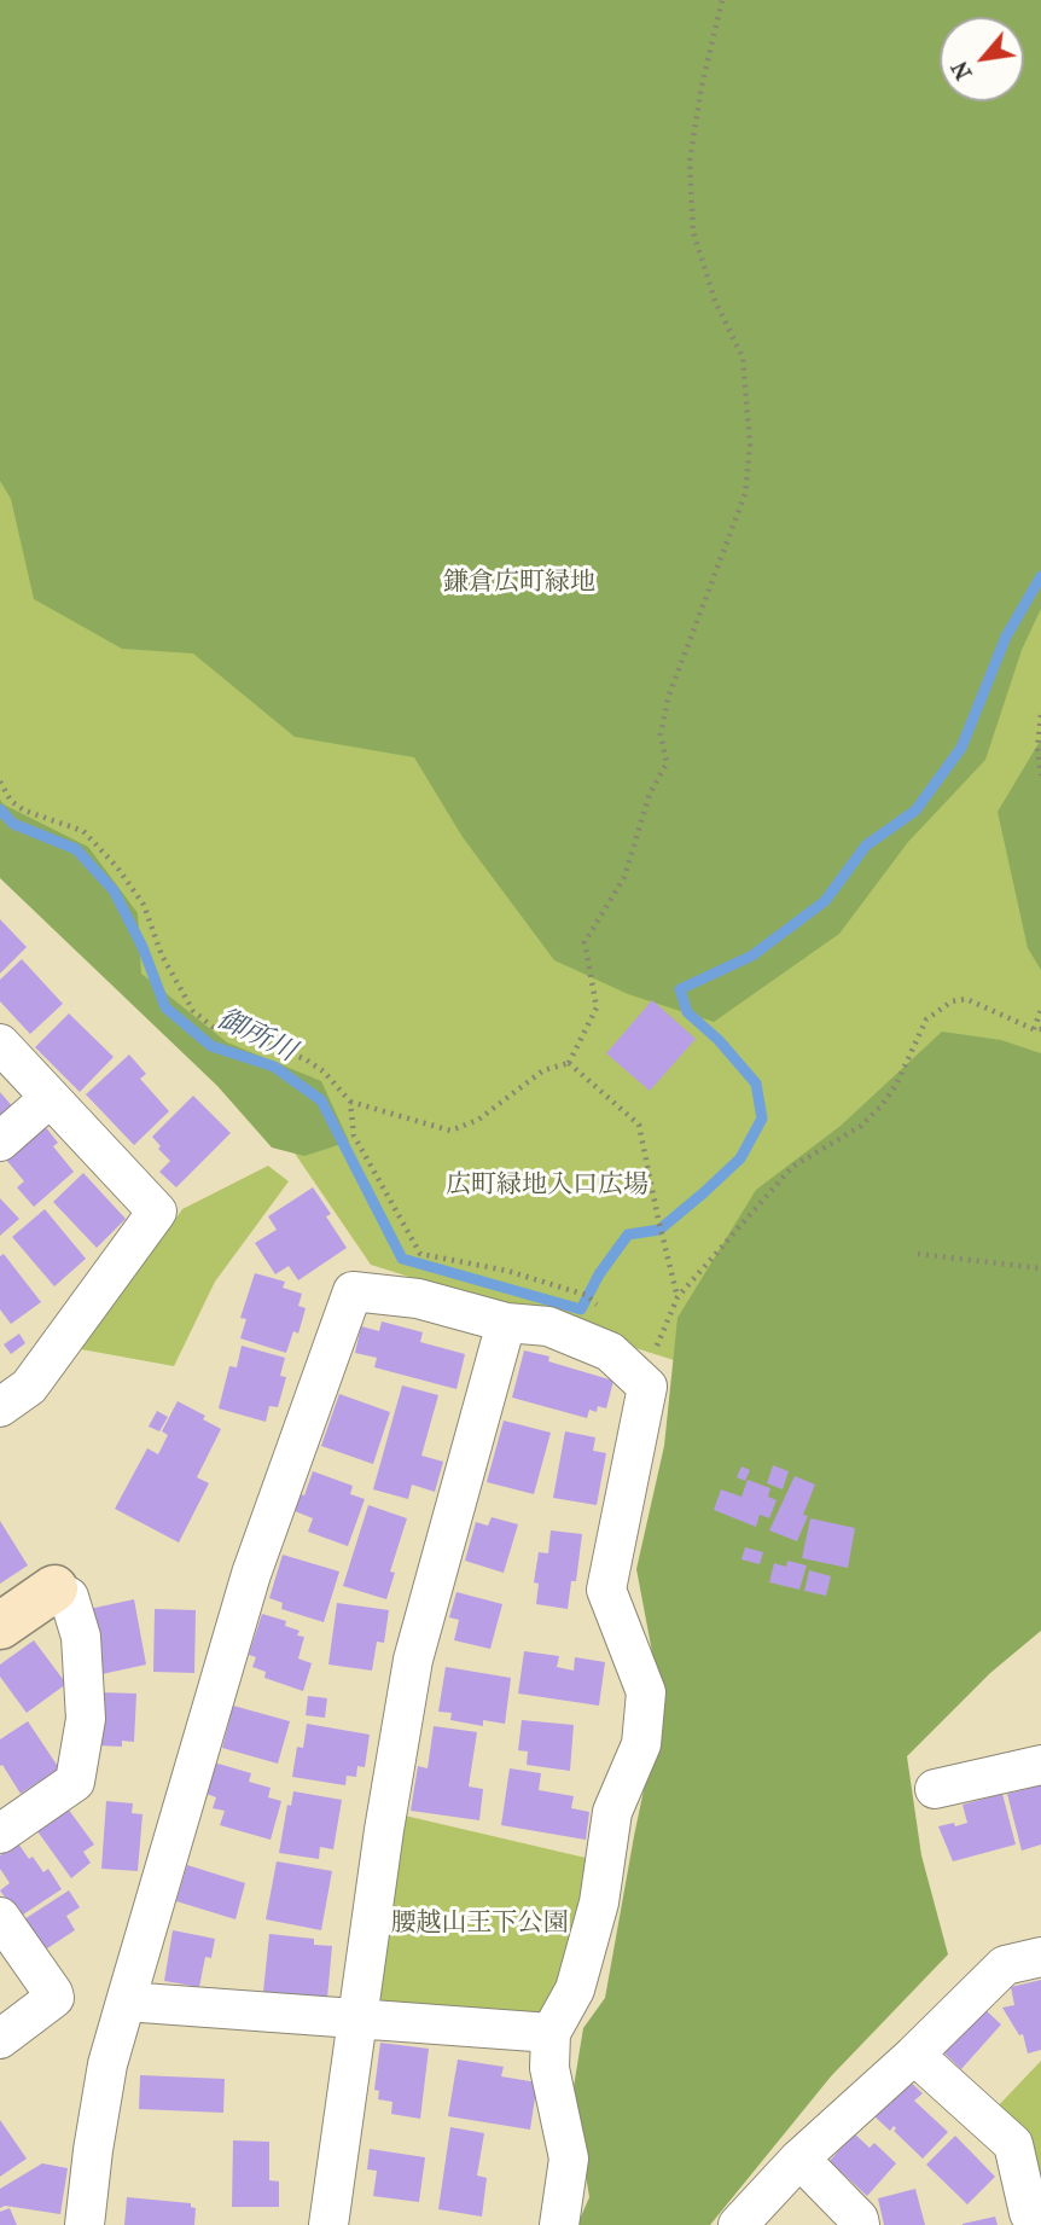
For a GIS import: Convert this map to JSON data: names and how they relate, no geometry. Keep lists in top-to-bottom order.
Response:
{
  "water": ["御所川"],
  "parks": ["鎌倉広町緑地", "広町緑地入口広場", "腰越山王下公園"],
  "north": "bottom left"
}
